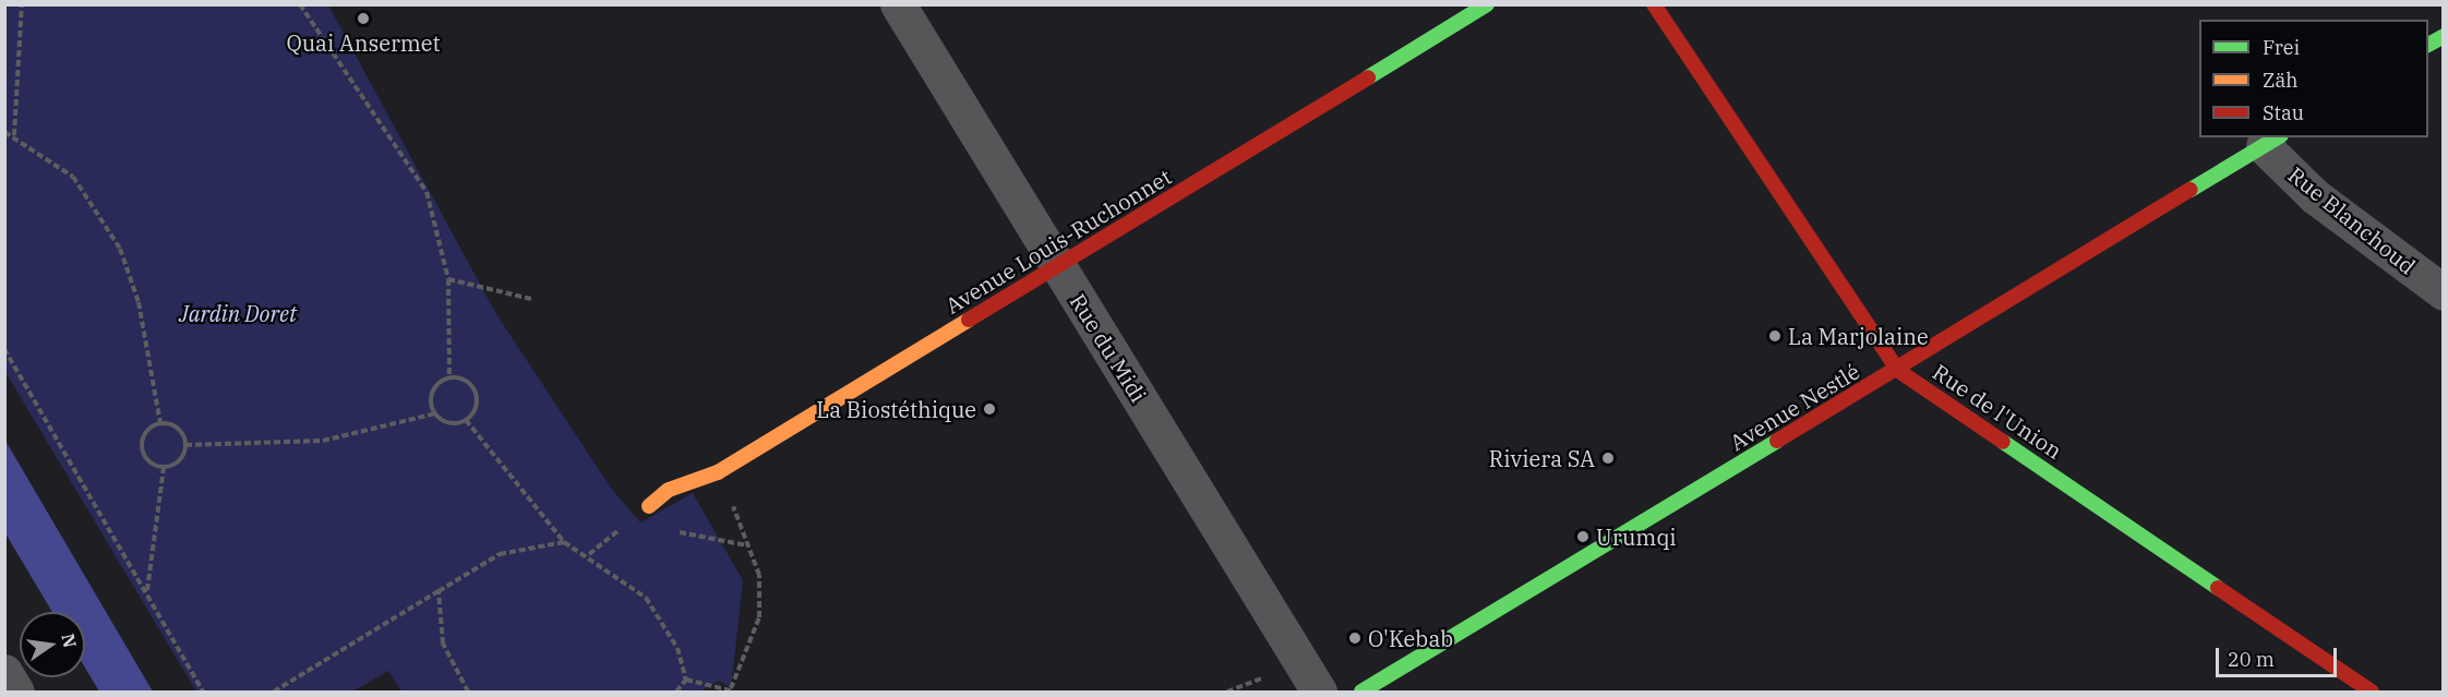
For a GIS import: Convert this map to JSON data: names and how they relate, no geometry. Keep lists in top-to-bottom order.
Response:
{
  "streets": {
    "street": [
      "Rue Blanchoud",
      "Avenue Louis-Ruchonnet",
      "Rue du Midi",
      "Avenue Nestlé",
      "Rue de l'Union"
    ]
  },
  "crossings": [
    ["Rue Blanchoud", "Avenue Nestlé"],
    ["Avenue Louis-Ruchonnet", "Rue du Midi"],
    ["Avenue Nestlé", "Rue de l'Union"]
  ],
  "parks": ["Jardin Doret"],
  "places": [
    "Quai Ansermet",
    "La Marjolaine",
    "La Biostéthique",
    "Riviera SA",
    "Urumqi",
    "O'Kebab"
  ],
  "legend": ["Frei", "Zäh", "Stau"],
  "scale_bar": "20 m",
  "north": "right"
}
